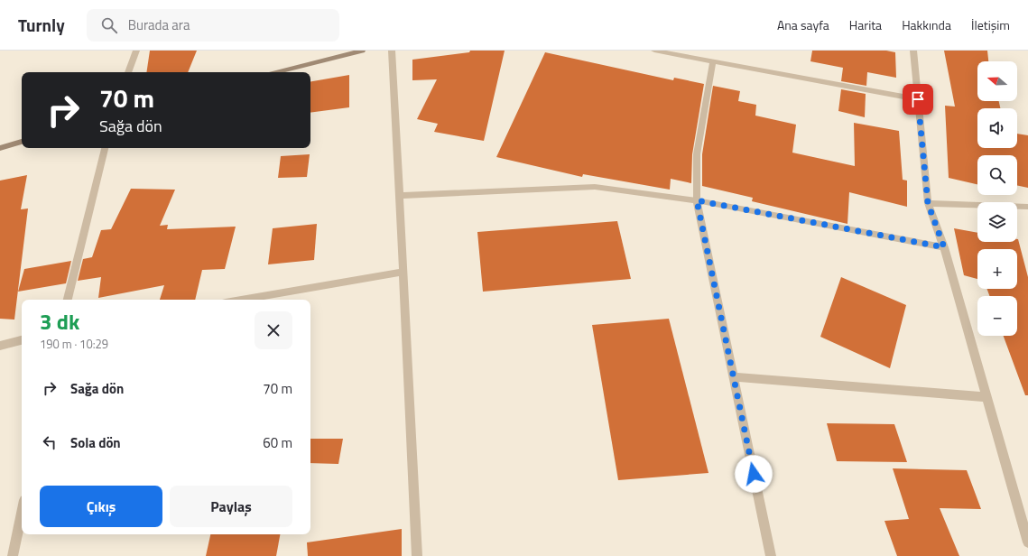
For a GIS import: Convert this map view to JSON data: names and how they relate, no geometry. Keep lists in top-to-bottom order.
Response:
{
  "north": "left",
  "page": {
    "header": "Turnly",
    "search": "Burada ara",
    "nav": [
      "Ana sayfa",
      "Harita",
      "Hakkında",
      "İletişim"
    ],
    "map_buttons": ["+", "−"],
    "turn": ["70 m", "Sağa dön"],
    "heading": ["3 dk", "190 m · 10:29"],
    "list": [
      {
        "name": "Sağa dön",
        "value": "70 m"
      },
      {
        "name": "Sola dön",
        "value": "60 m"
      }
    ],
    "buttons": ["Çıkış", "Paylaş"]
  }
}
